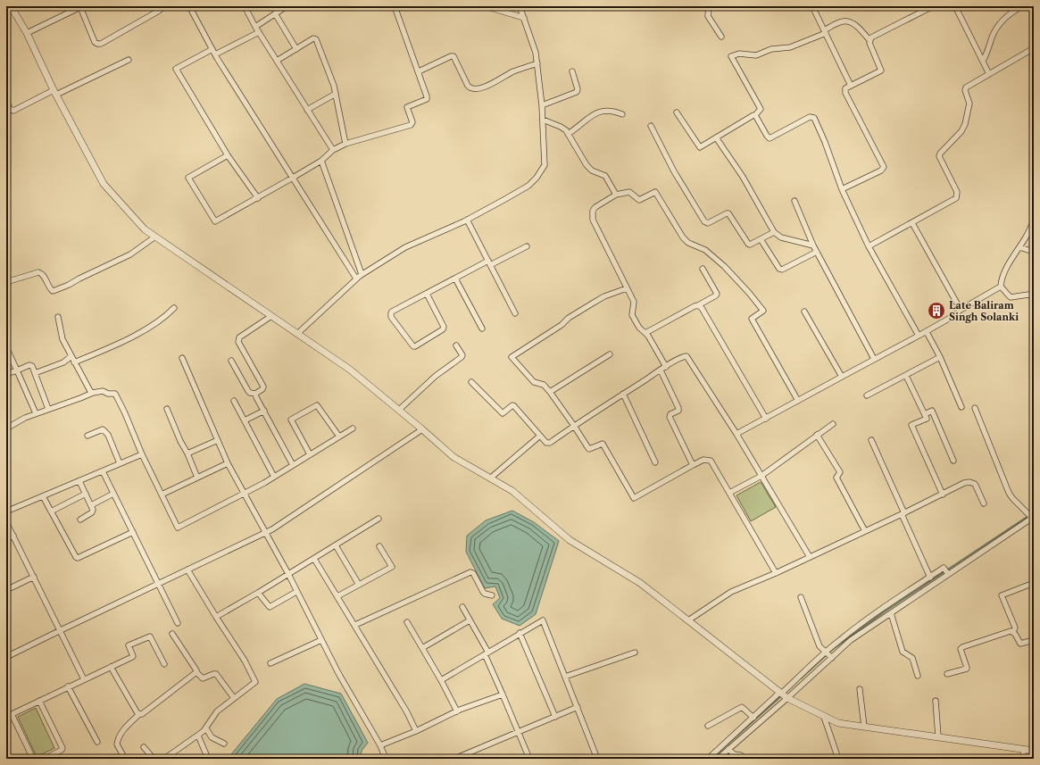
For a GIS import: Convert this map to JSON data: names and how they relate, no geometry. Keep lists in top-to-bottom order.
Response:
{
  "places": {
    "building": ["Late Baliram Singh Solanki"]
  }
}
